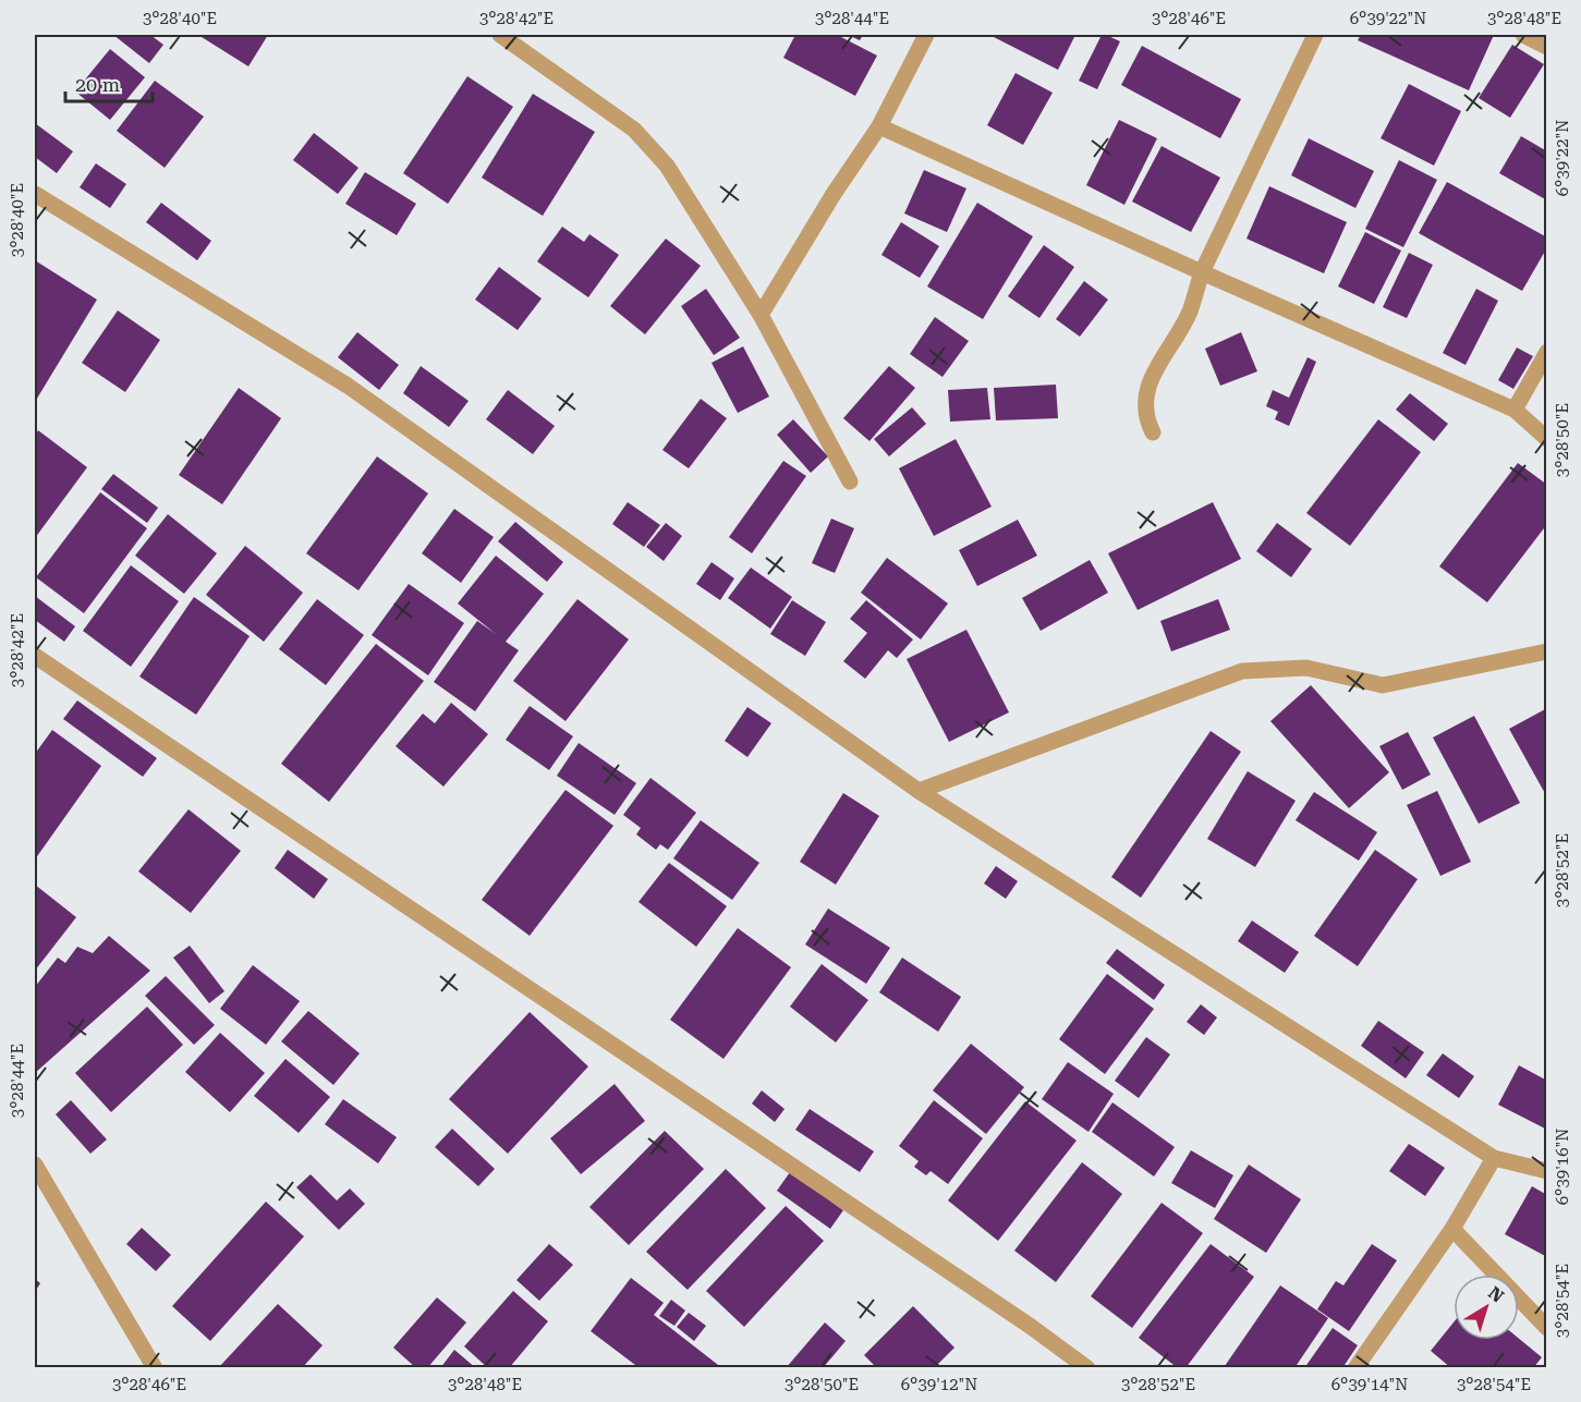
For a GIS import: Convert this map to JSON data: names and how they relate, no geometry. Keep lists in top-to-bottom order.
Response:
{
  "scale_bar": "20 m",
  "north": "top right",
  "coordinates": [
    "3°28'40\"E",
    "3°28'42\"E",
    "3°28'44\"E",
    "3°28'46\"E",
    "6°39'22\"N",
    "3°28'48\"E",
    "3°28'50\"E",
    "3°28'52\"E",
    "6°39'16\"N",
    "3°28'54\"E",
    "6°39'12\"N",
    "6°39'14\"N"
  ]
}
